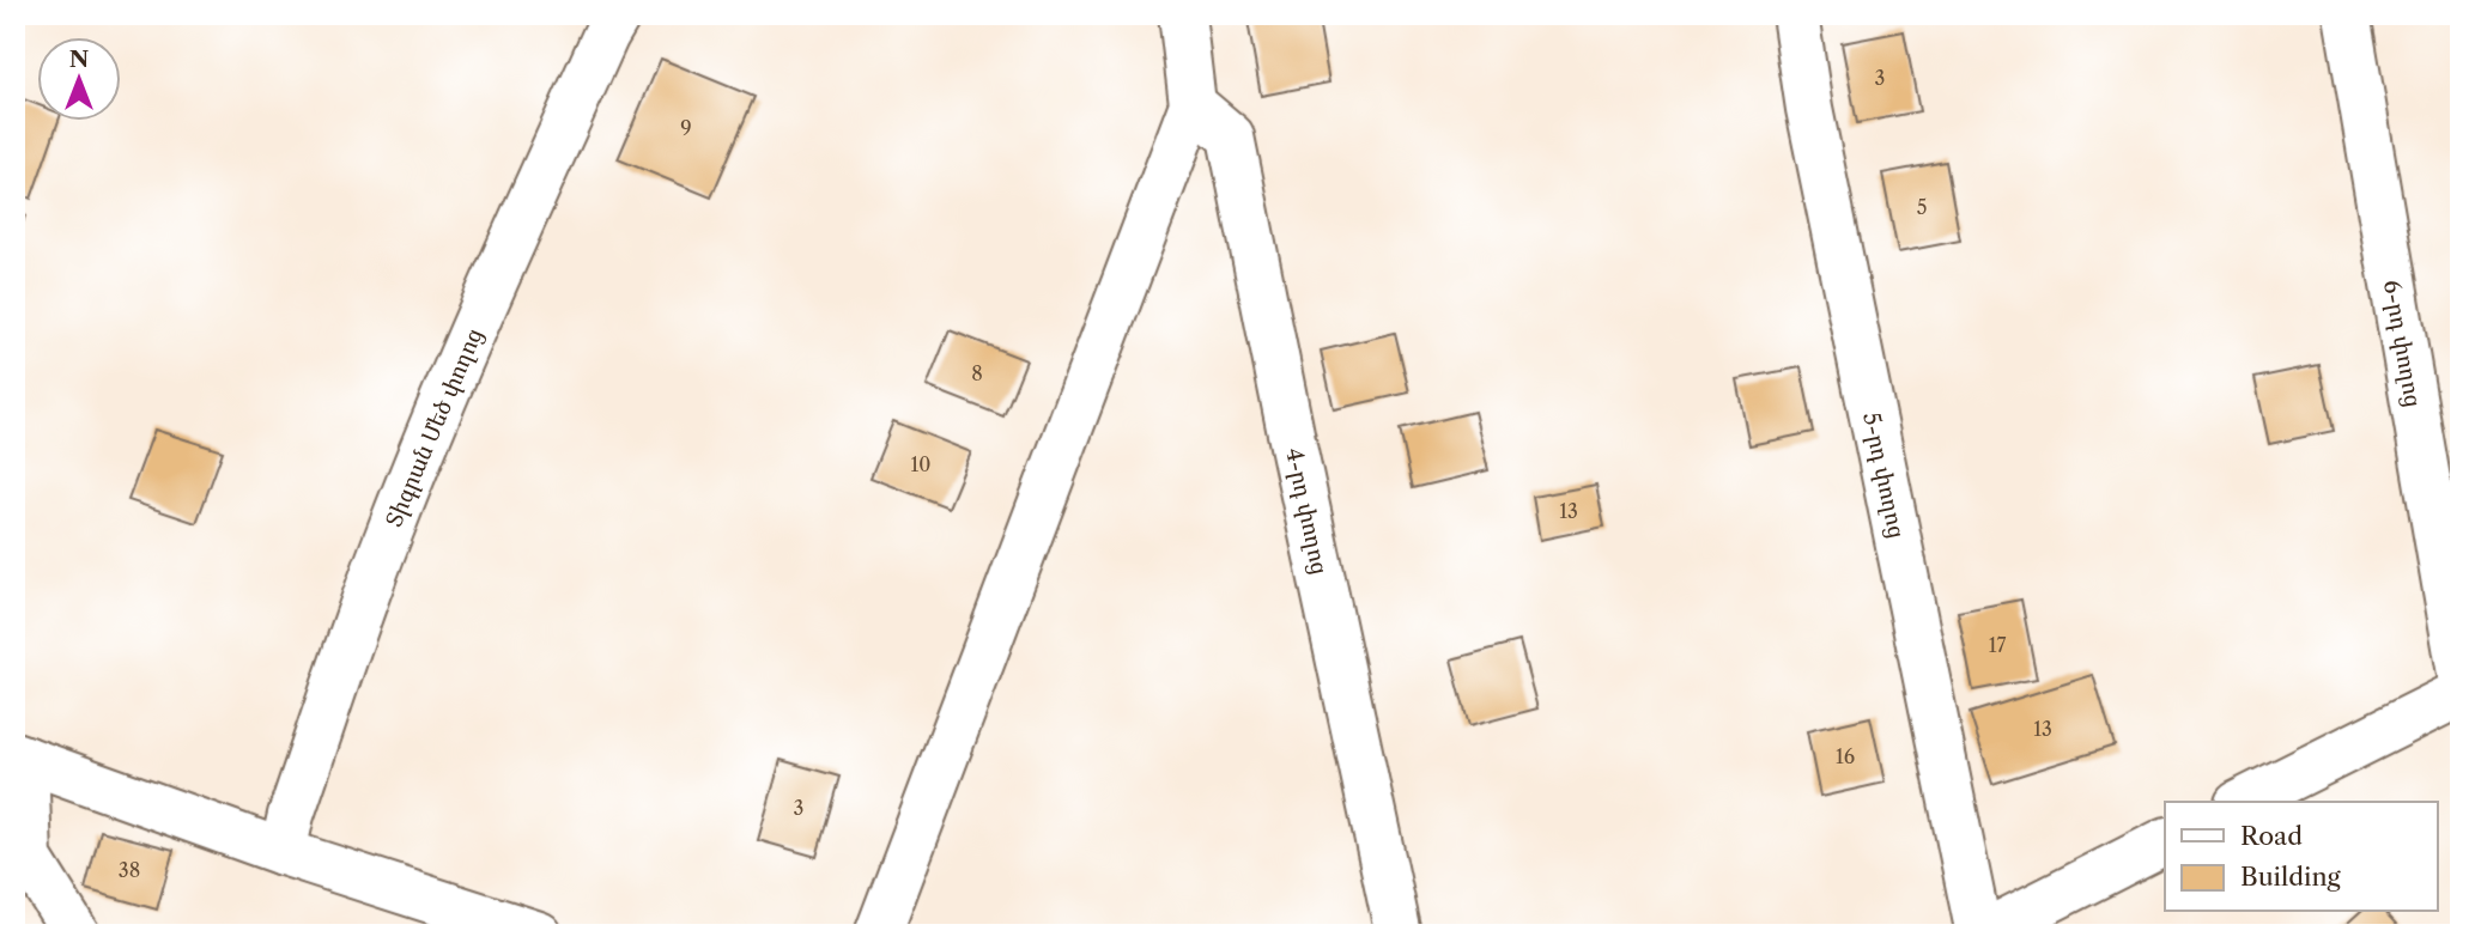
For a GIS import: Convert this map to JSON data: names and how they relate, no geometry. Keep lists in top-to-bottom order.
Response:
{
  "streets": {
    "street": [
      "6-րդ փողոց",
      "Տիգրան Մեծ փողոց",
      "5-րդ փողոց",
      "4-րդ փողոց"
    ]
  },
  "house_numbers": [
    "3",
    "9",
    "5",
    "8",
    "10",
    "13",
    "17",
    "13",
    "16",
    "3",
    "38"
  ],
  "legend": ["Road", "Building"],
  "north": "top"
}
